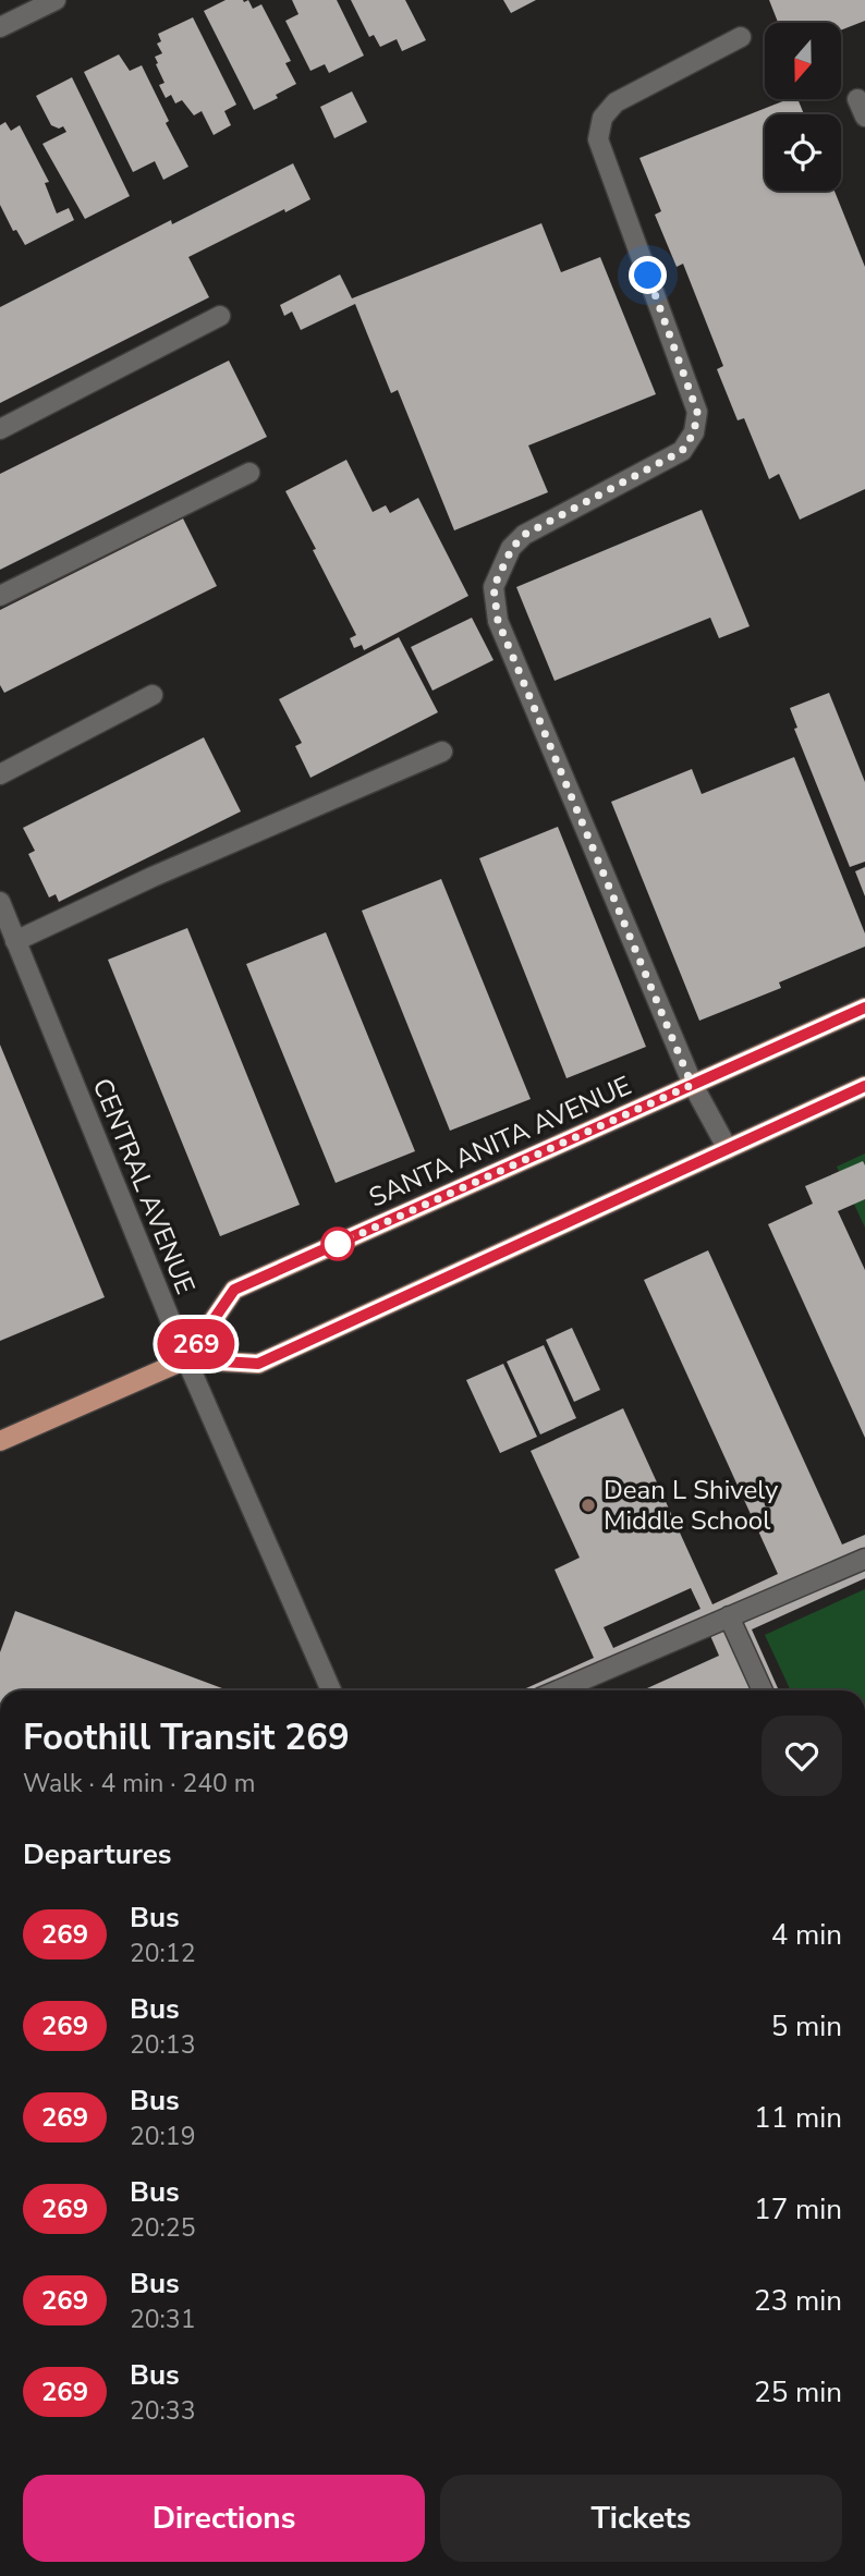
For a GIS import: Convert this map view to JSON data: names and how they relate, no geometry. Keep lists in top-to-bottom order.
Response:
{
  "streets": {
    "main road": ["SANTA ANITA AVENUE"],
    "street": ["CENTRAL AVENUE"]
  },
  "crossings": [
    ["SANTA ANITA AVENUE", "CENTRAL AVENUE"]
  ],
  "places": ["Dean L Shively Middle School"],
  "lines": ["bus line 269"],
  "north": "bottom",
  "page": {
    "on_map": "269",
    "heading": [
      ["Foothill Transit 269", "Walk · 4 min · 240 m"],
      "Departures"
    ],
    "list": [
      {
        "mark": "269",
        "name": "Bus",
        "note": "20:12",
        "value": "4 min"
      },
      {
        "mark": "269",
        "name": "Bus",
        "note": "20:13",
        "value": "5 min"
      },
      {
        "mark": "269",
        "name": "Bus",
        "note": "20:19",
        "value": "11 min"
      },
      {
        "mark": "269",
        "name": "Bus",
        "note": "20:25",
        "value": "17 min"
      },
      {
        "mark": "269",
        "name": "Bus",
        "note": "20:31",
        "value": "23 min"
      },
      {
        "mark": "269",
        "name": "Bus",
        "note": "20:33",
        "value": "25 min"
      }
    ],
    "buttons": ["Directions", "Tickets"]
  }
}
